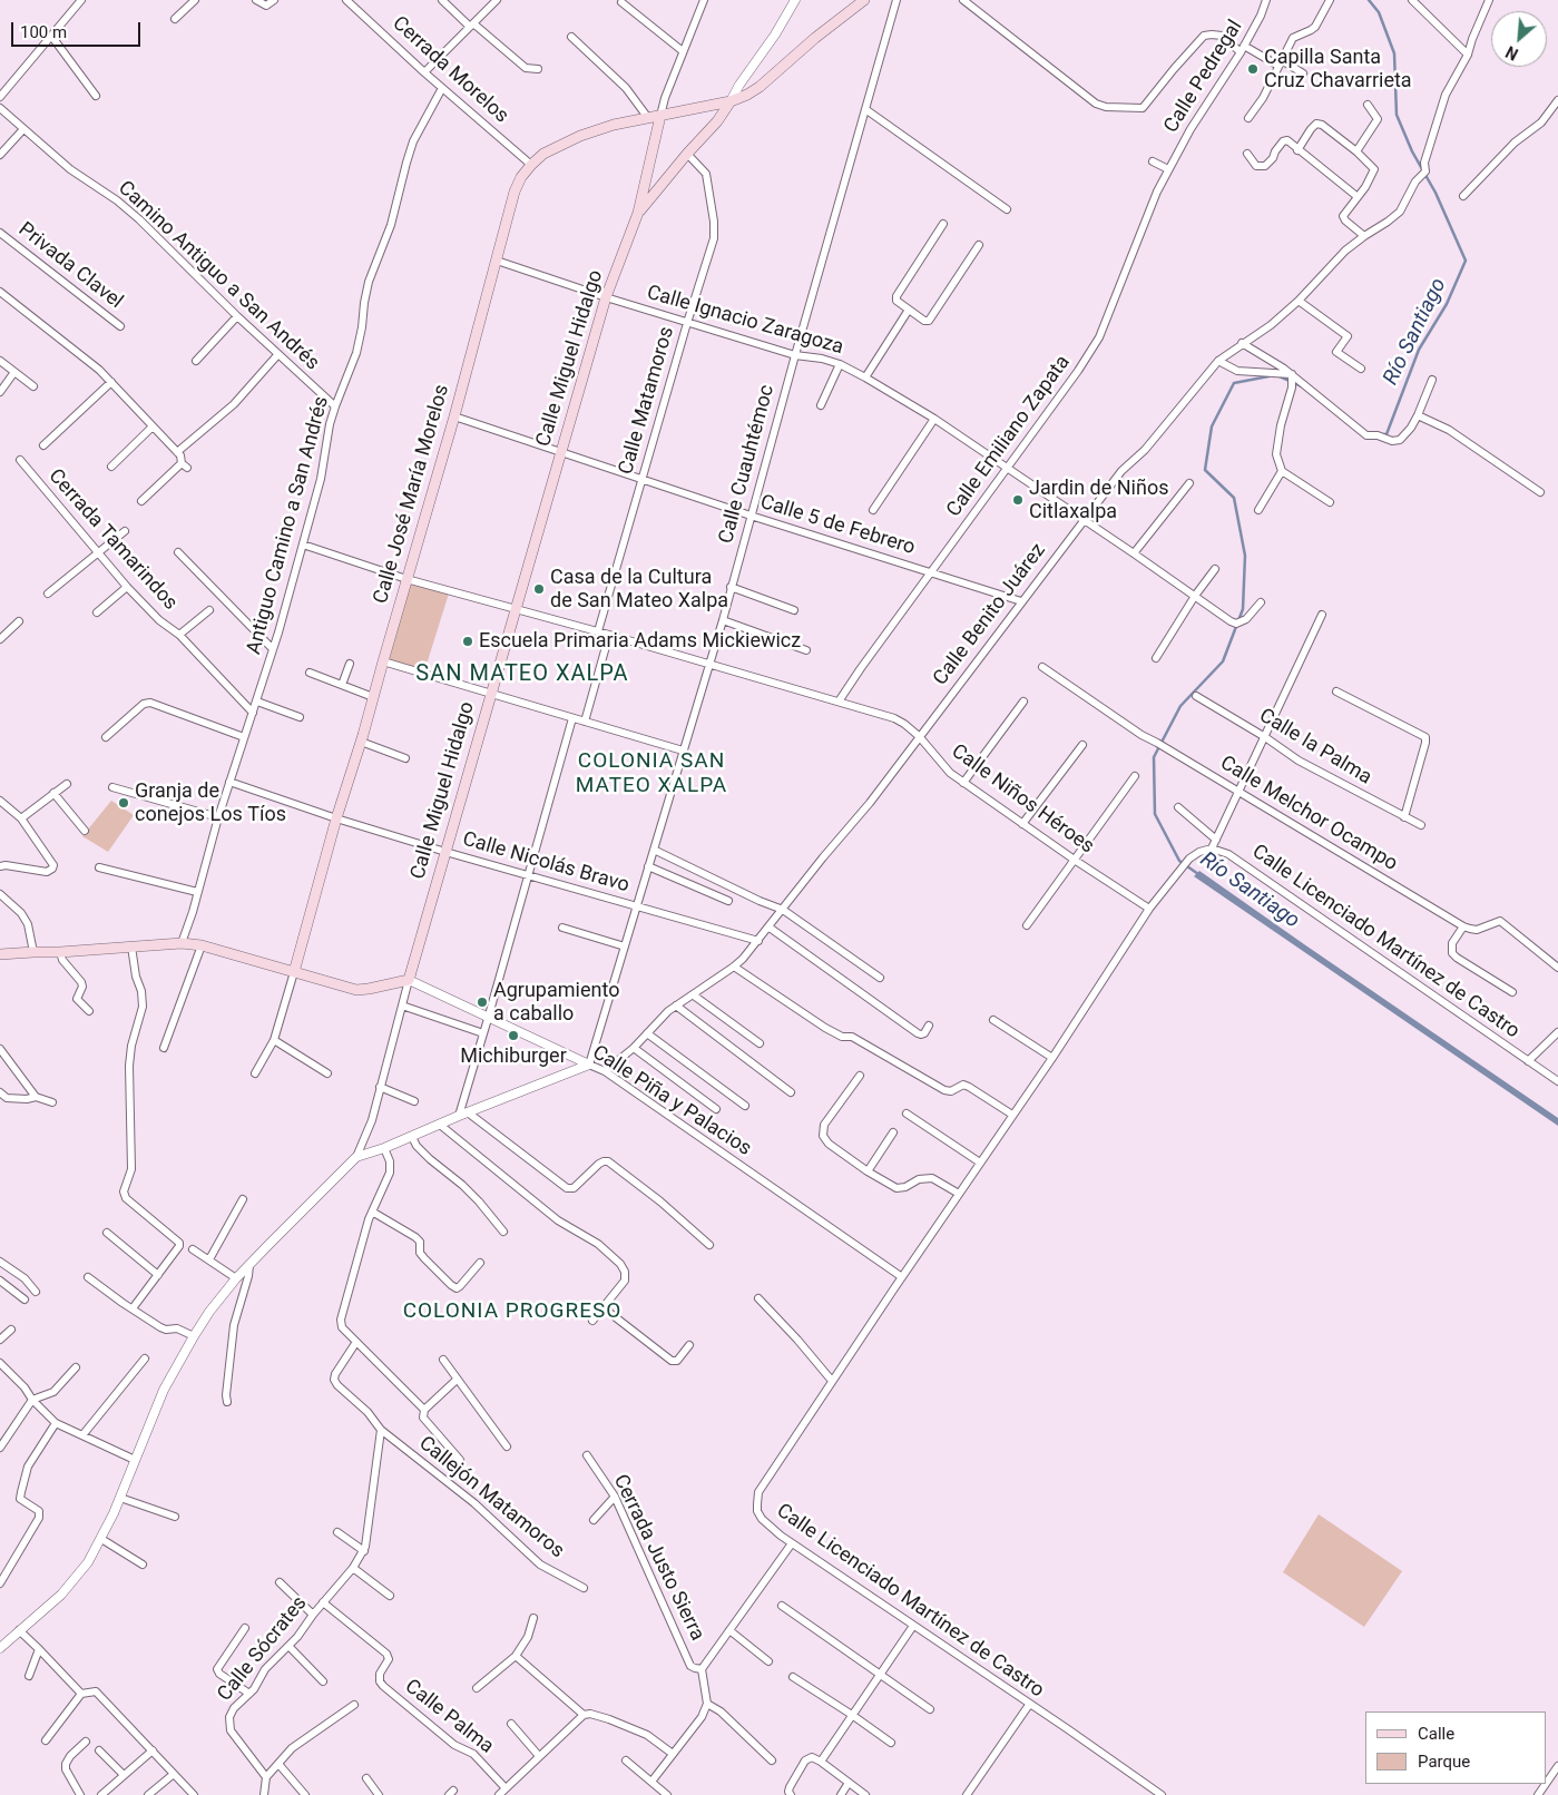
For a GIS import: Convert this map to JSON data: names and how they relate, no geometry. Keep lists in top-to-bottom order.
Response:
{
  "streets": {
    "main road": ["Calle Miguel Hidalgo", "Calle José María Morelos"],
    "street": [
      "Cerrada Morelos",
      "Calle Pedregal",
      "Privada Clavel",
      "Camino Antiguo a San Andrés",
      "Calle Ignacio Zaragoza",
      "Calle Matamoros",
      "Calle Emiliano Zapata",
      "Calle Cuauhtémoc",
      "Antiguo Camino a San Andrés",
      "Calle 5 de Febrero",
      "Cerrada Tamarindos",
      "Calle Benito Juárez",
      "Calle la Palma",
      "Calle Niños Héroes",
      "Calle Melchor Ocampo",
      "Calle Nicolás Bravo",
      "Calle Licenciado Martínez de Castro",
      "Calle Piña y Palacios",
      "Callejón Matamoros",
      "Cerrada Justo Sierra",
      "Calle Sócrates",
      "Calle Palma"
    ]
  },
  "crossings": [
    ["Cerrada Morelos", "Calle José María Morelos"],
    ["Cerrada Morelos", "Antiguo Camino a San Andrés"],
    ["Calle Pedregal", "Calle Emiliano Zapata"],
    ["Camino Antiguo a San Andrés", "Antiguo Camino a San Andrés"],
    ["Calle Ignacio Zaragoza", "Calle Miguel Hidalgo"],
    ["Calle Ignacio Zaragoza", "Calle Matamoros"],
    ["Calle Ignacio Zaragoza", "Calle Emiliano Zapata"],
    ["Calle Ignacio Zaragoza", "Calle Cuauhtémoc"],
    ["Calle Ignacio Zaragoza", "Calle José María Morelos"],
    ["Calle Ignacio Zaragoza", "Calle Benito Juárez"],
    ["Calle Miguel Hidalgo", "Calle Matamoros"],
    ["Calle Miguel Hidalgo", "Calle José María Morelos"],
    ["Calle Miguel Hidalgo", "Calle 5 de Febrero"],
    ["Calle Miguel Hidalgo", "Calle Niños Héroes"],
    ["Calle Miguel Hidalgo", "Calle Nicolás Bravo"],
    ["Calle Miguel Hidalgo", "Calle Piña y Palacios"],
    ["Calle Matamoros", "Calle 5 de Febrero"],
    ["Calle Matamoros", "Calle Niños Héroes"],
    ["Calle Emiliano Zapata", "Calle 5 de Febrero"],
    ["Calle Emiliano Zapata", "Calle Niños Héroes"],
    ["Calle Cuauhtémoc", "Calle 5 de Febrero"],
    ["Calle Cuauhtémoc", "Calle Niños Héroes"],
    ["Calle Cuauhtémoc", "Calle Nicolás Bravo"],
    ["Calle Cuauhtémoc", "Calle Piña y Palacios"],
    ["Calle José María Morelos", "Calle 5 de Febrero"],
    ["Calle José María Morelos", "Calle Niños Héroes"],
    ["Calle José María Morelos", "Calle Nicolás Bravo"],
    ["Antiguo Camino a San Andrés", "Cerrada Tamarindos"],
    ["Antiguo Camino a San Andrés", "Calle Niños Héroes"],
    ["Antiguo Camino a San Andrés", "Calle Nicolás Bravo"],
    ["Calle 5 de Febrero", "Calle Benito Juárez"],
    ["Calle Benito Juárez", "Calle Niños Héroes"],
    ["Calle Benito Juárez", "Calle Nicolás Bravo"],
    ["Calle Benito Juárez", "Calle Piña y Palacios"],
    ["Calle Niños Héroes", "Calle Licenciado Martínez de Castro"],
    ["Calle Licenciado Martínez de Castro", "Calle Piña y Palacios"],
    ["Calle Sócrates", "Calle Palma"]
  ],
  "districts": ["SAN MATEO XALPA", "COLONIA SAN MATEO XALPA", "COLONIA PROGRESO"],
  "water": ["Río Santiago"],
  "places": [
    "Capilla Santa Cruz Chavarrieta",
    "Jardin de Niños Citlaxalpa",
    "Casa de la Cultura de San Mateo Xalpa",
    "Escuela Primaria Adams Mickiewicz",
    "Granja de conejos Los Tíos",
    "Agrupamiento a caballo",
    "Michiburger"
  ],
  "legend": ["Calle", "Parque"],
  "scale_bar": "100 m",
  "north": "bottom left"
}
